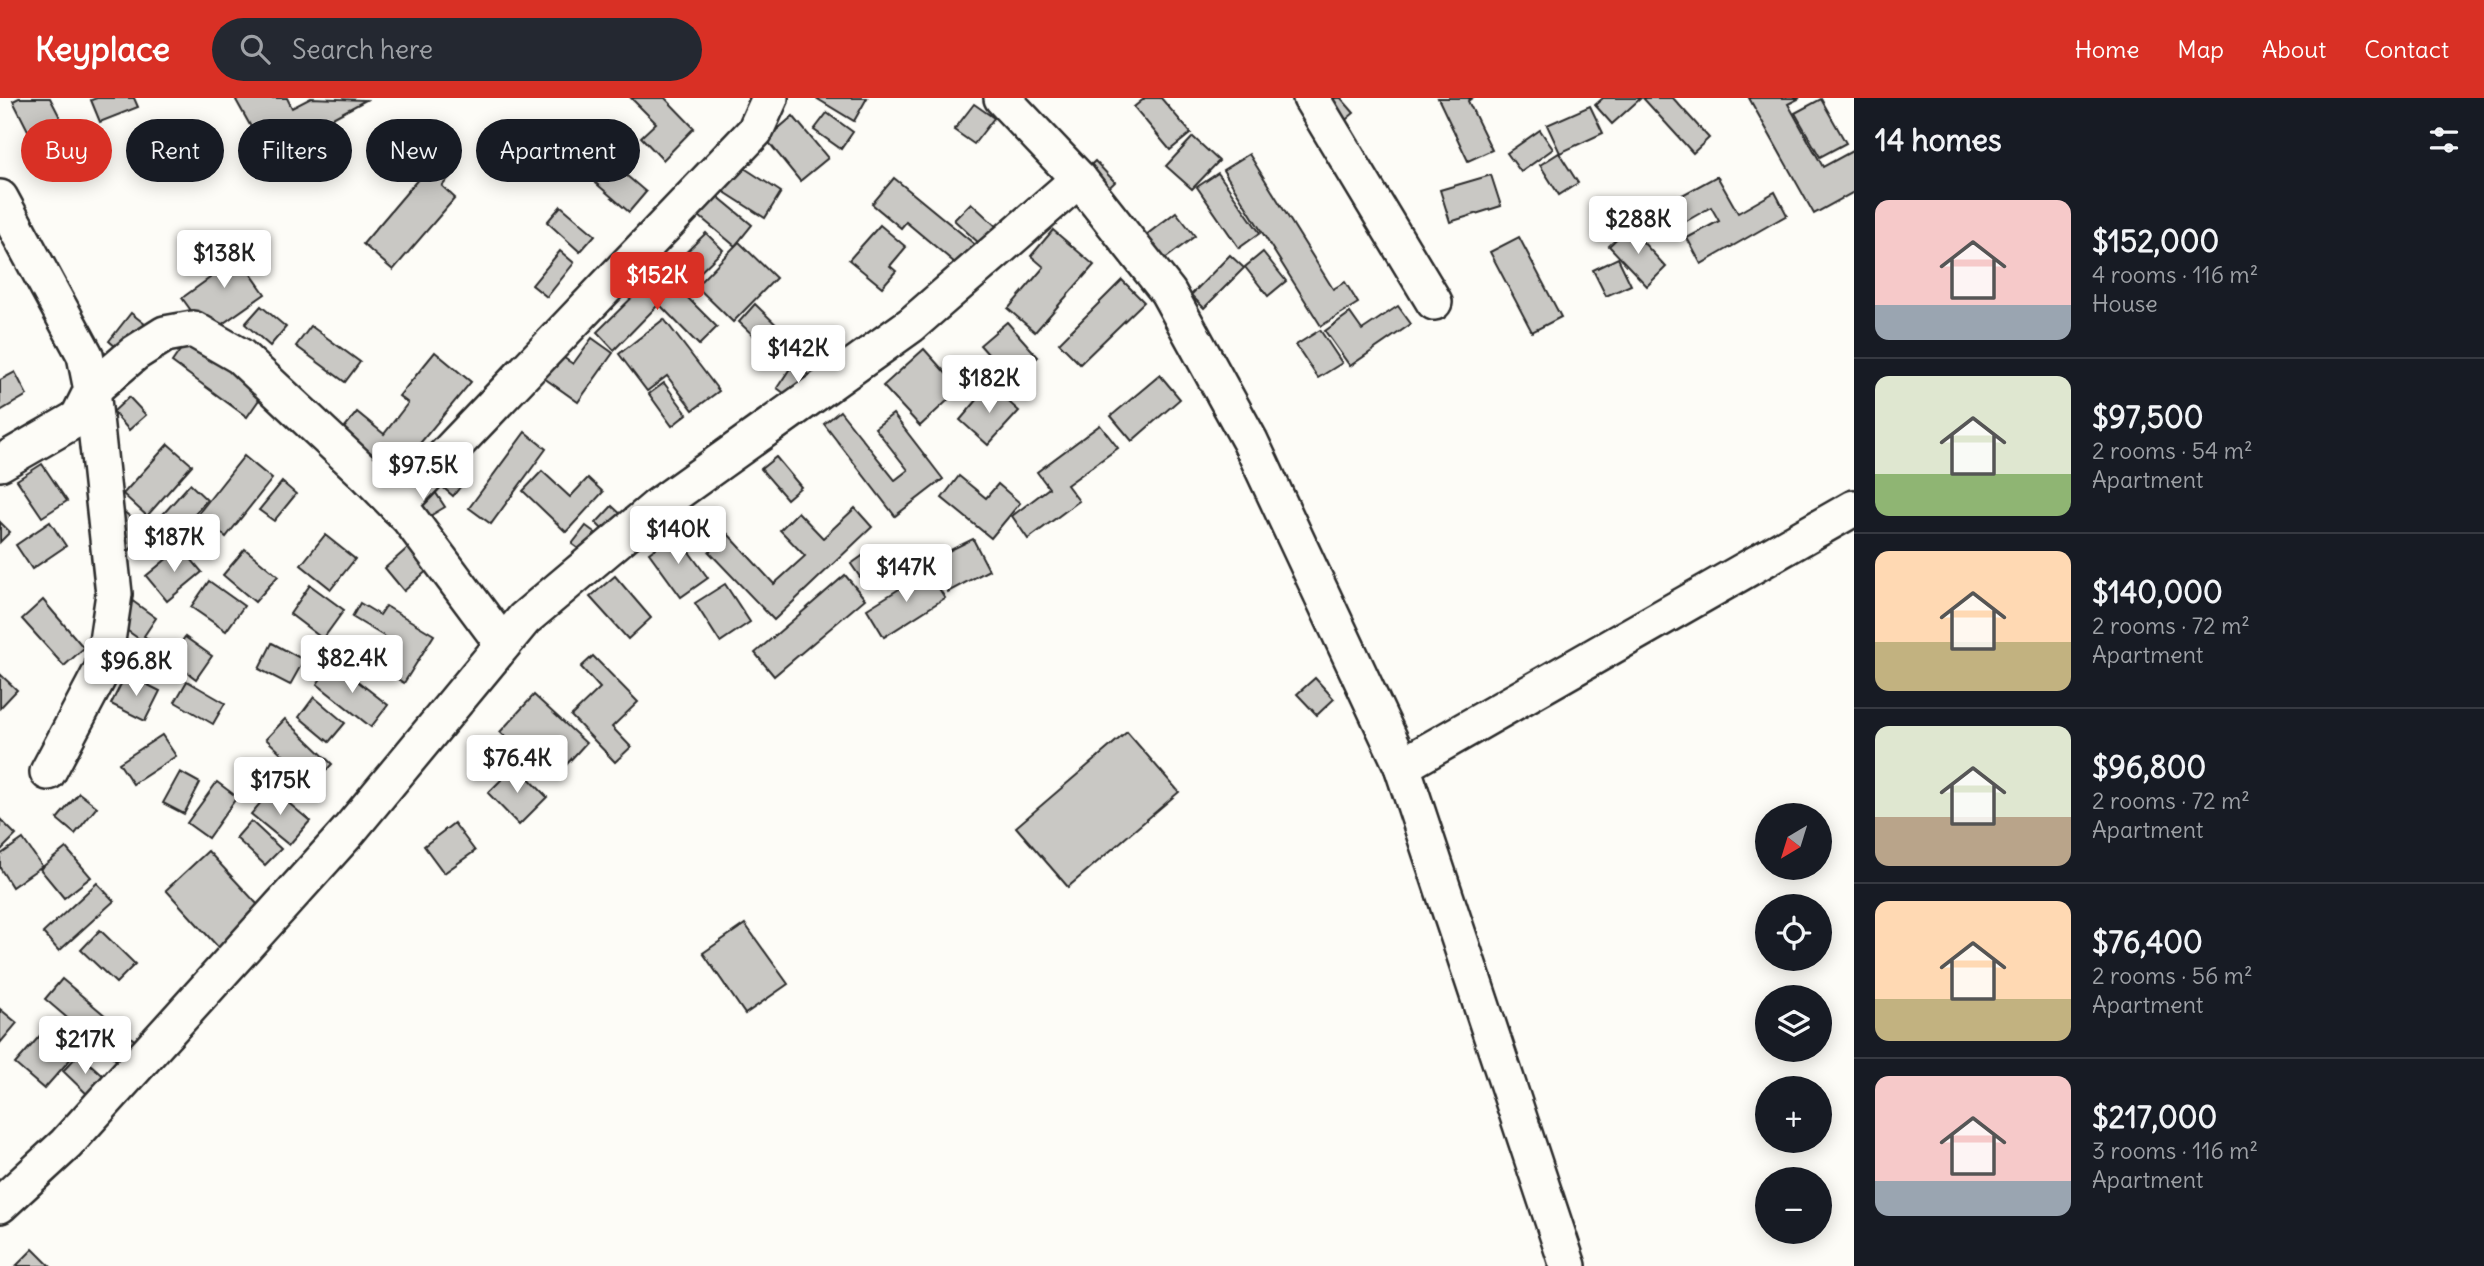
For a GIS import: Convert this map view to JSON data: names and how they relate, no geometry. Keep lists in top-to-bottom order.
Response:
{
  "north": "bottom left",
  "page": {
    "header": "Keyplace",
    "search": "Search here",
    "nav": [
      "Home",
      "Map",
      "About",
      "Contact"
    ],
    "heading": "14 homes",
    "chip": [
      "Buy",
      "Rent",
      "Filters",
      "New",
      "Apartment"
    ],
    "list": [
      {
        "name": "$152,000",
        "note": "4 rooms · 116 m² · House"
      },
      {
        "name": "$97,500",
        "note": "2 rooms · 54 m² · Apartment"
      },
      {
        "name": "$140,000",
        "note": "2 rooms · 72 m² · Apartment"
      },
      {
        "name": "$96,800",
        "note": "2 rooms · 72 m² · Apartment"
      },
      {
        "name": "$76,400",
        "note": "2 rooms · 56 m² · Apartment"
      },
      {
        "name": "$217,000",
        "note": "3 rooms · 116 m² · Apartment"
      }
    ],
    "price": [
      "$288K",
      "$138K",
      "$152K",
      "$142K",
      "$182K",
      "$97.5K",
      "$140K",
      "$187K",
      "$147K",
      "$82.4K",
      "$96.8K",
      "$76.4K",
      "$175K",
      "$217K"
    ],
    "map_buttons": ["+", "−"]
  }
}
